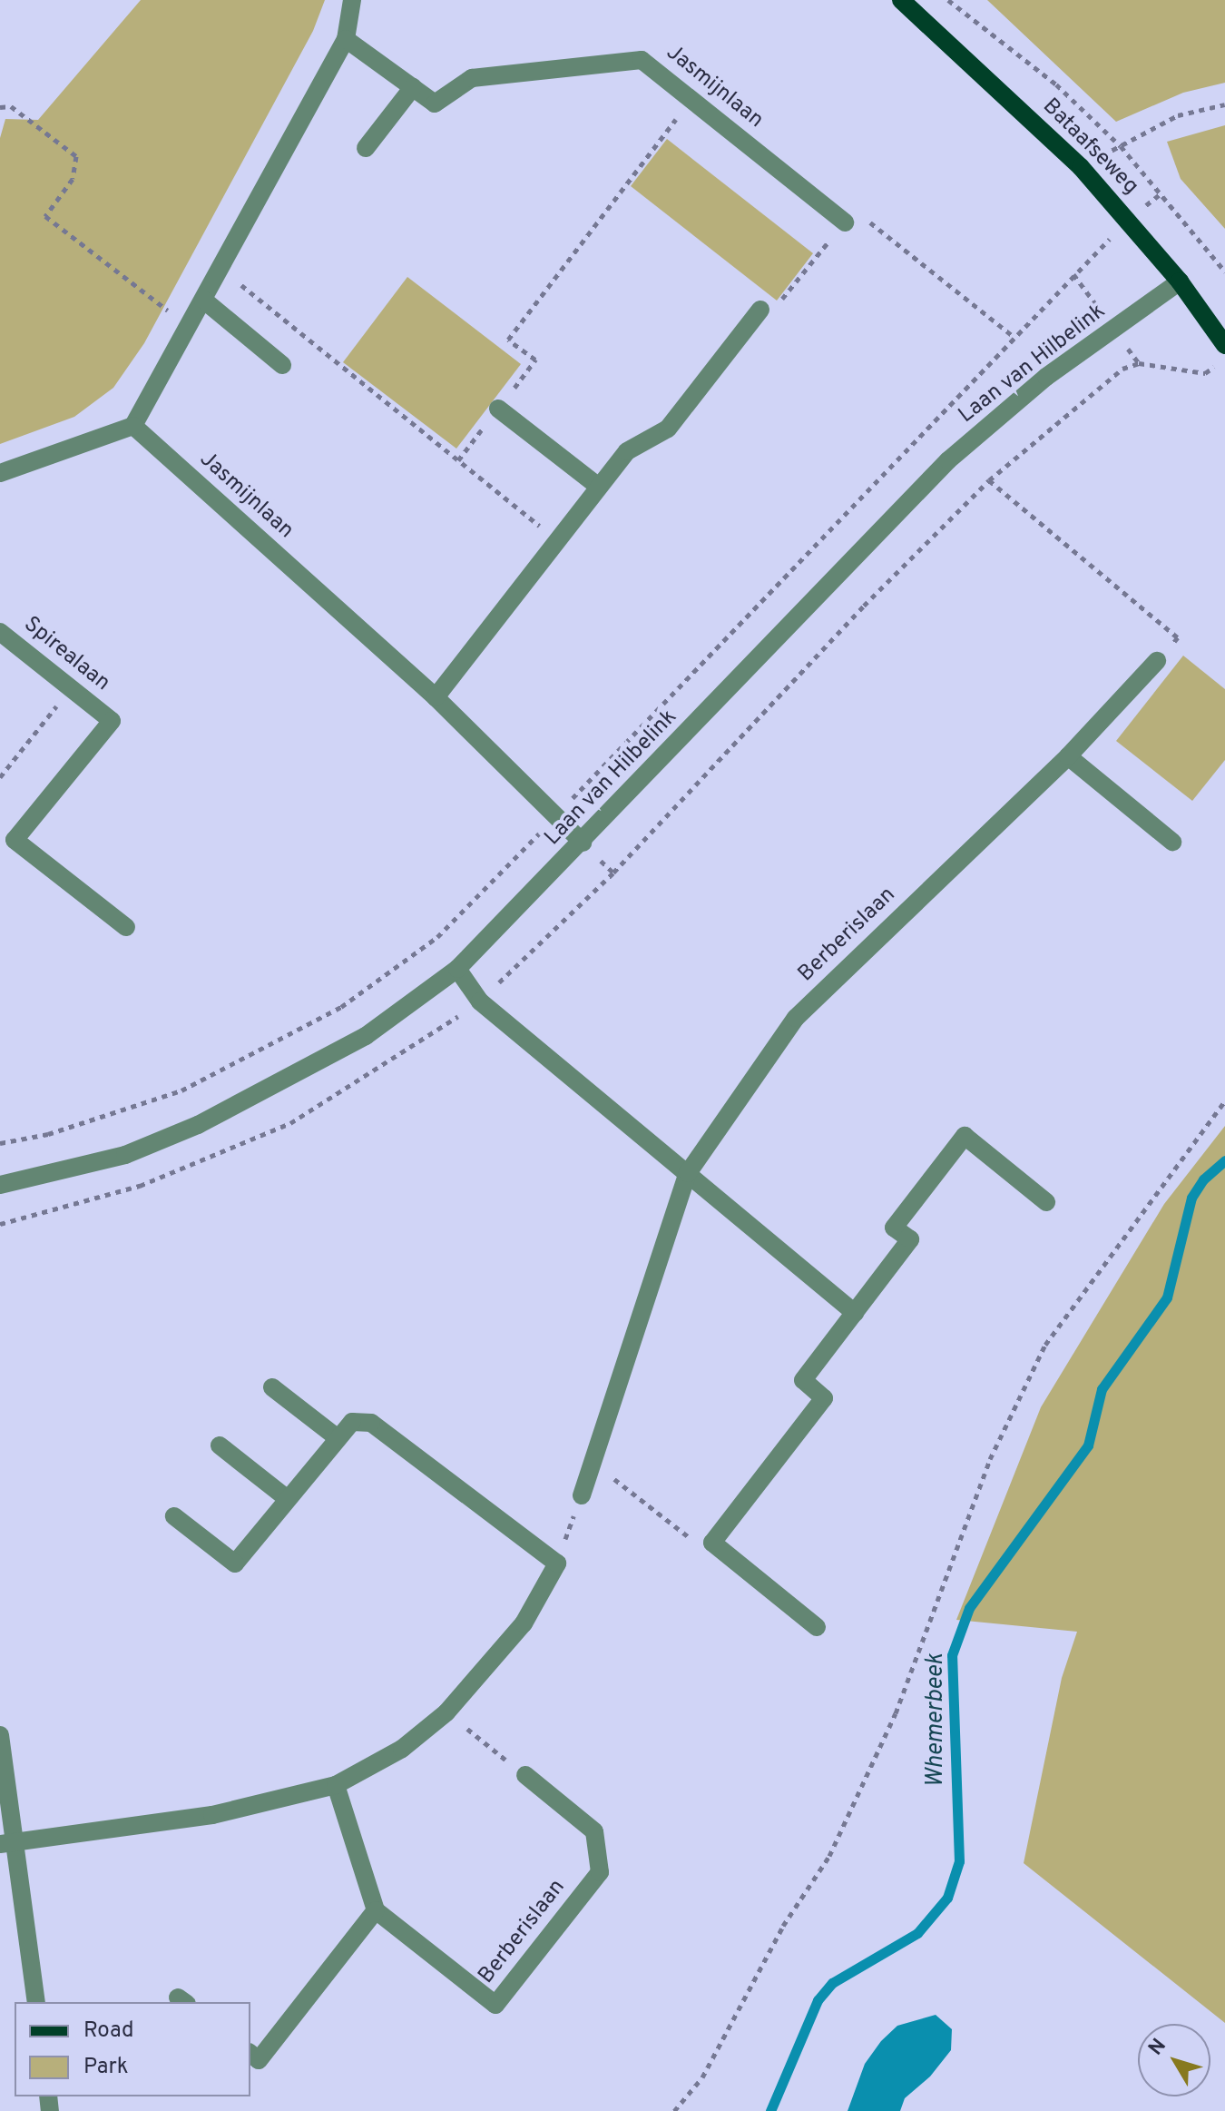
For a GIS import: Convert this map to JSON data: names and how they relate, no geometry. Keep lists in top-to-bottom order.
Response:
{
  "streets": {
    "main road": ["Bataafseweg"],
    "street": [
      "Jasmijnlaan",
      "Laan van Hilbelink",
      "Spirealaan",
      "Berberislaan"
    ]
  },
  "crossings": [
    ["Jasmijnlaan", "Laan van Hilbelink"],
    ["Bataafseweg", "Laan van Hilbelink"]
  ],
  "water": ["Whemerbeek"],
  "legend": ["Road", "Park"],
  "north": "top left"
}
